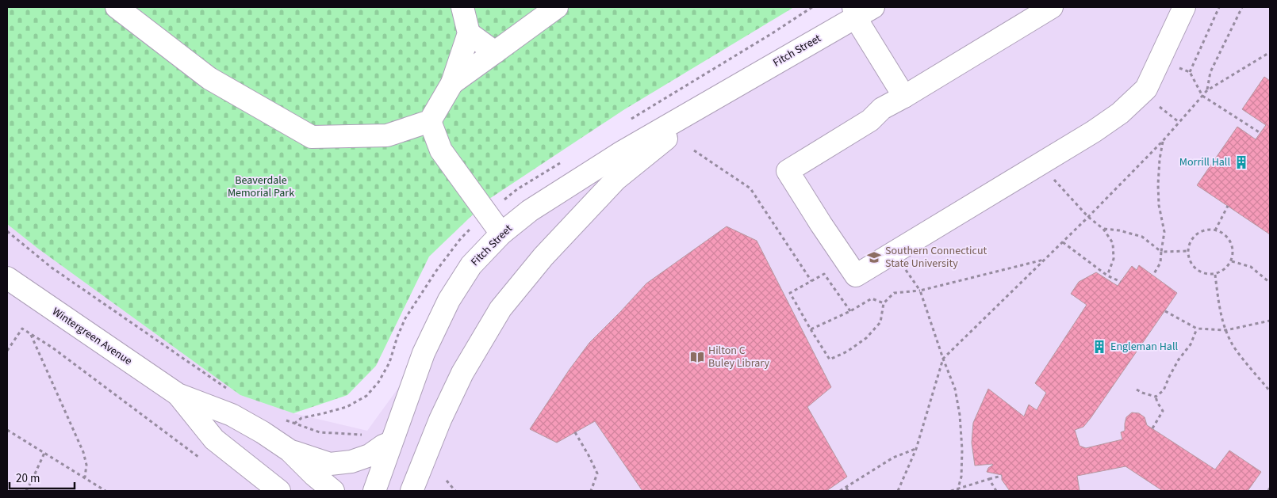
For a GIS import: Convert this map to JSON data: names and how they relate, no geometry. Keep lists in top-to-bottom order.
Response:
{
  "streets": {
    "main road": ["Fitch Street", "Wintergreen Avenue"]
  },
  "parks": ["Beaverdale Memorial Park"],
  "places": {
    "building": ["Morrill Hall", "Engleman Hall"],
    "school or university": ["Southern Connecticut State University"],
    "library": ["Hilton C Buley Library"]
  },
  "scale_bar": "20 m"
}
